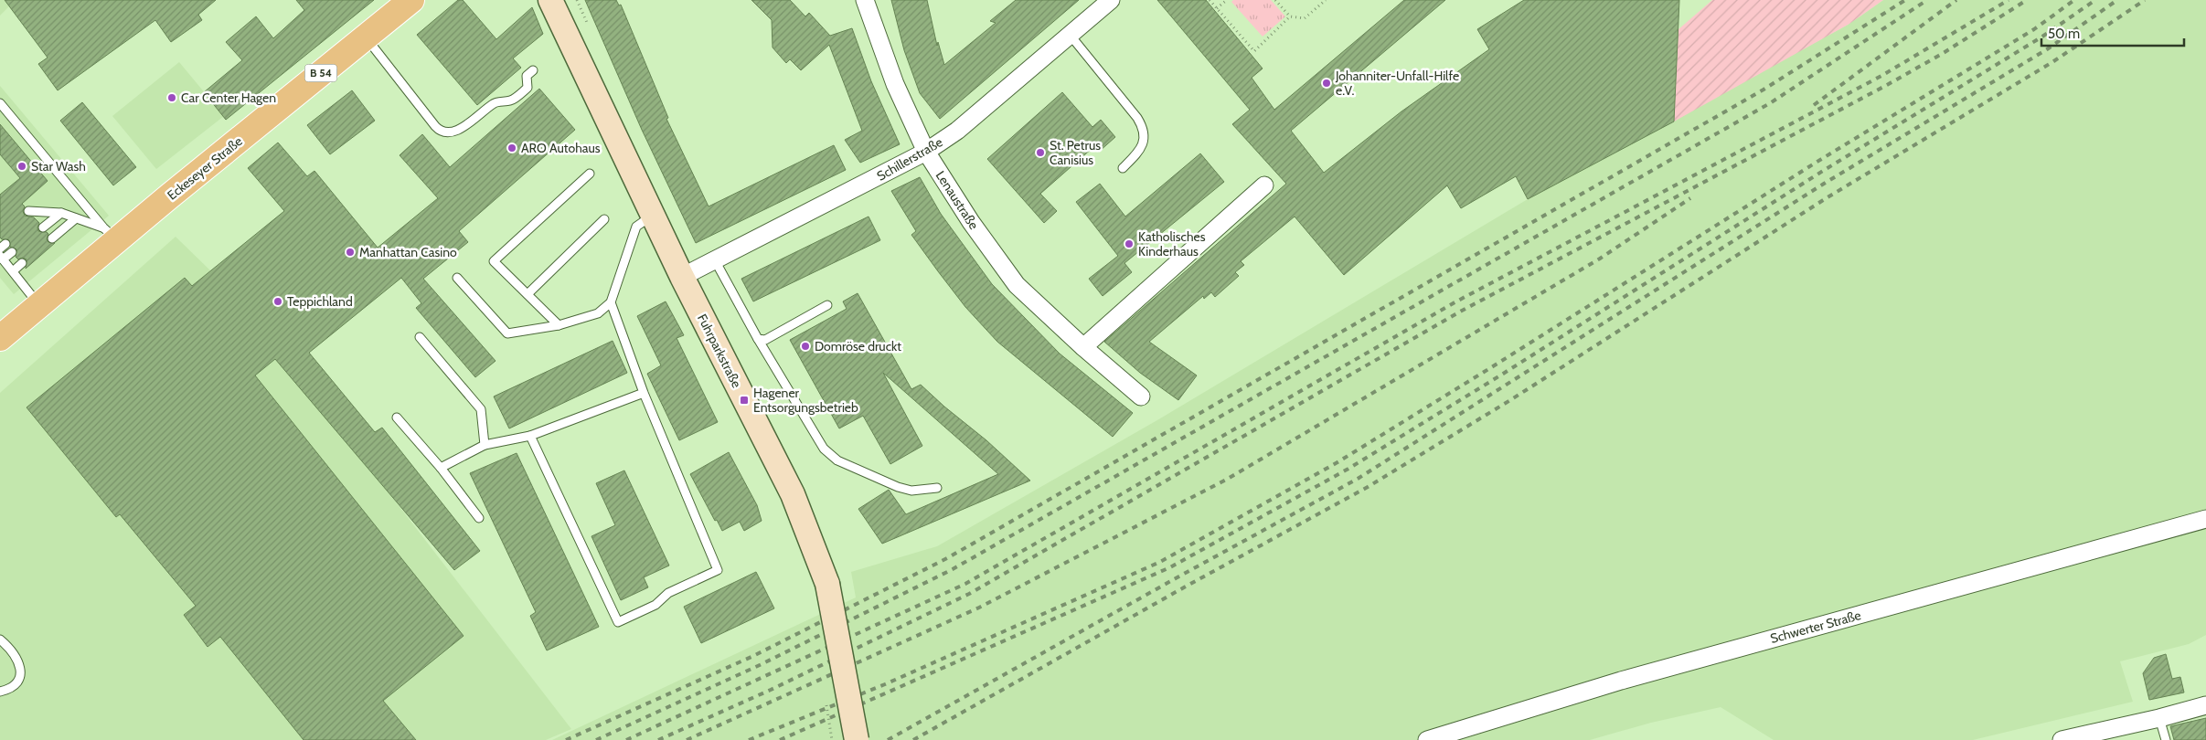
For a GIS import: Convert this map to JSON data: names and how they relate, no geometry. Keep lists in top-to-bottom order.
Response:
{
  "streets": {
    "main road": ["B 54", "Eckeseyer Straße", "Fuhrparkstraße"],
    "street": ["Schillerstraße", "Lenaustraße", "Schwerter Straße"]
  },
  "crossings": [
    ["Schillerstraße", "Lenaustraße"],
    ["Schillerstraße", "Fuhrparkstraße"]
  ],
  "places": {
    "other": [
      "Johanniter-Unfall-Hilfe e.V.",
      "Car Center Hagen",
      "ARO Autohaus",
      "St. Petrus Canisius",
      "Star Wash",
      "Katholisches Kinderhaus",
      "Manhattan Casino",
      "Teppichland",
      "Domröse druckt"
    ],
    "transit": ["Hagener Entsorgungsbetrieb"]
  },
  "scale_bar": "50 m"
}
